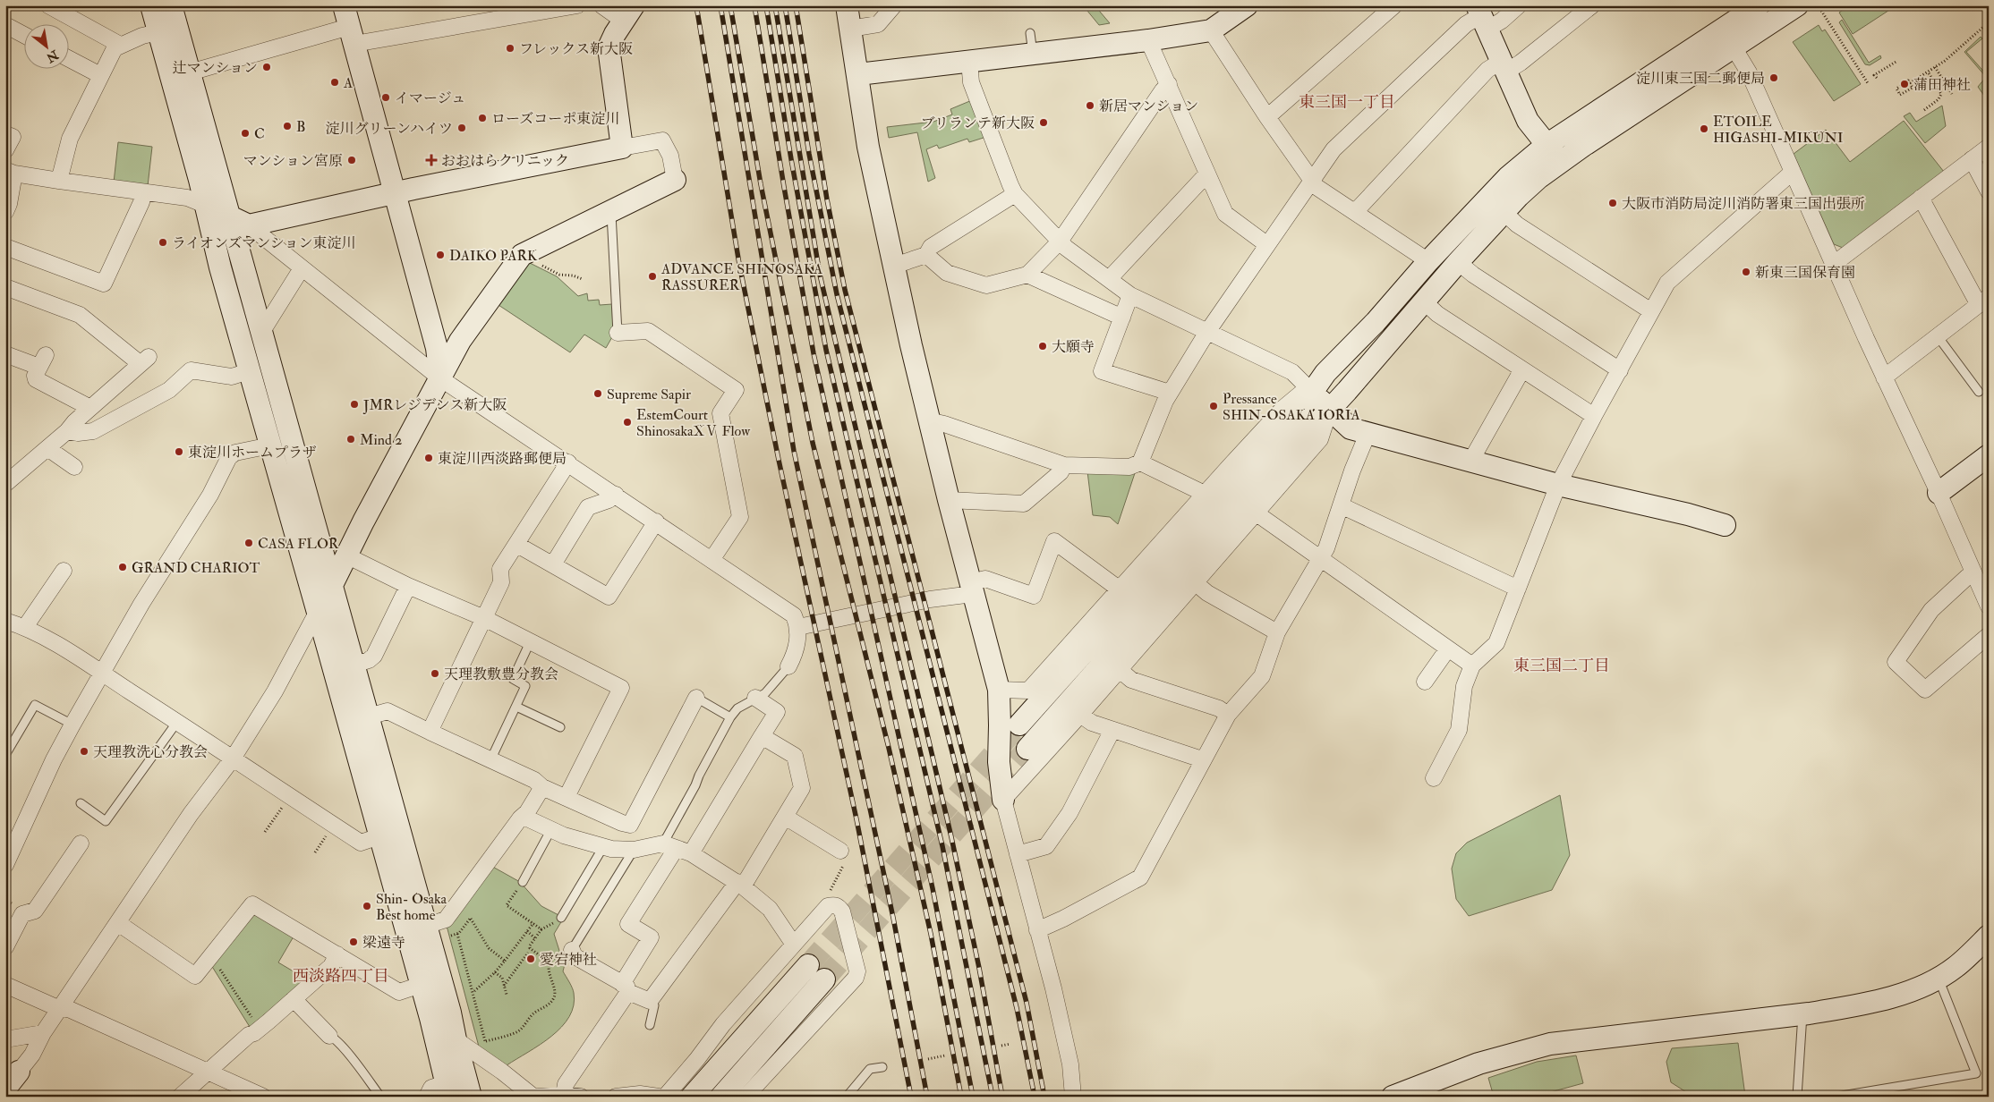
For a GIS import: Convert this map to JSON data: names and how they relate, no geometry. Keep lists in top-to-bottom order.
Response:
{
  "districts": ["東三国一丁目", "東三国二丁目", "西淡路四丁目"],
  "places": {
    "other": [
      "フレックス新大阪",
      "辻マンション",
      "淀川東三国二郵便局",
      "A",
      "蒲田神社",
      "イマージュ",
      "新居マンション",
      "ローズコーポ東淀川",
      "ブリランテ新大阪",
      "B",
      "淀川グリーンハイツ",
      "ETOILE HIGASHI-MIKUNI",
      "C",
      "マンション宮原",
      "大阪市消防局淀川消防署東三国出張所",
      "ライオンズマンション東淀川",
      "DAIKO PARK",
      "新東三国保育園",
      "ADVANCE SHINOSAKA RASSURER",
      "大願寺",
      "Supreme Sapir",
      "JMRレジデンス新大阪",
      "Pressance SHIN-OSAKA IORIA",
      "EstemCourt ShinosakaXⅤ Flow",
      "Mind 2",
      "東淀川ホームプラザ",
      "東淀川西淡路郵便局",
      "CASA FLOR",
      "GRAND CHARIOT",
      "天理教敷豊分教会",
      "天理教洗心分教会",
      "Shin- Osaka Best home",
      "梁遠寺",
      "愛宕神社"
    ],
    "health": ["おおはらクリニック"]
  },
  "north": "bottom right"
}
